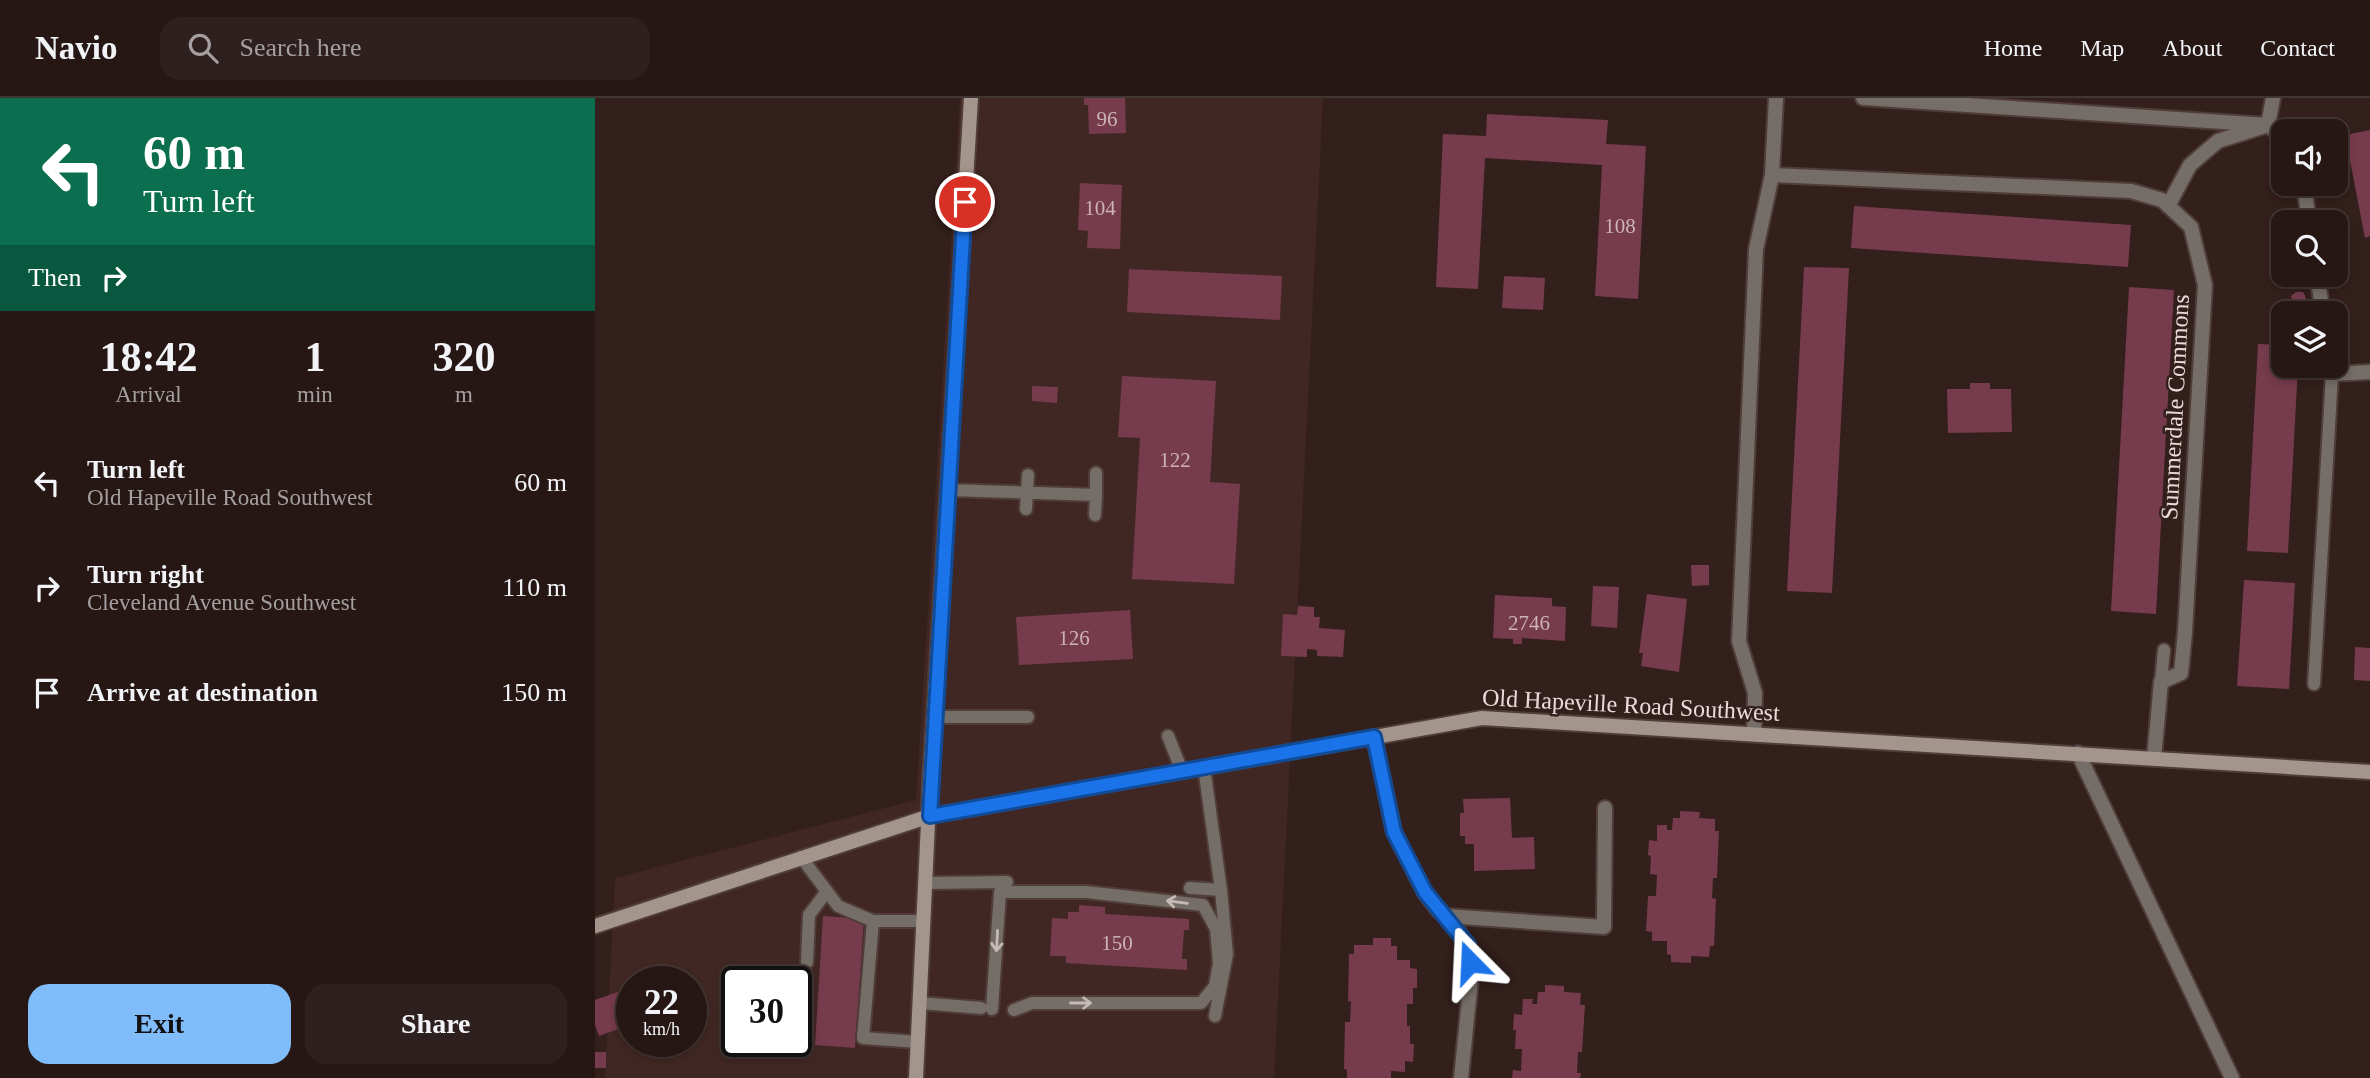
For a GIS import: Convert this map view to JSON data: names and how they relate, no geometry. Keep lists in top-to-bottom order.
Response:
{
  "streets": {
    "street": ["Summerdale Commons", "Old Hapeville Road Southwest"]
  },
  "house_numbers": [
    "96",
    "104",
    "108",
    "122",
    "2746",
    "126",
    "150"
  ],
  "page": {
    "header": "Navio",
    "search": "Search here",
    "nav": [
      "Home",
      "Map",
      "About",
      "Contact"
    ],
    "turn": ["60 m", "Turn left"],
    "then": "Then",
    "eta": [
      "18:42",
      "Arrival",
      "1",
      "min",
      "320",
      "m"
    ],
    "list": [
      {
        "name": "Turn left",
        "note": "Old Hapeville Road Southwest",
        "value": "60 m"
      },
      {
        "name": "Turn right",
        "note": "Cleveland Avenue Southwest",
        "value": "110 m"
      },
      {
        "name": "Arrive at destination",
        "value": "150 m"
      }
    ],
    "speed": "22 km/h",
    "limit": "30",
    "buttons": ["Exit", "Share"]
  }
}
